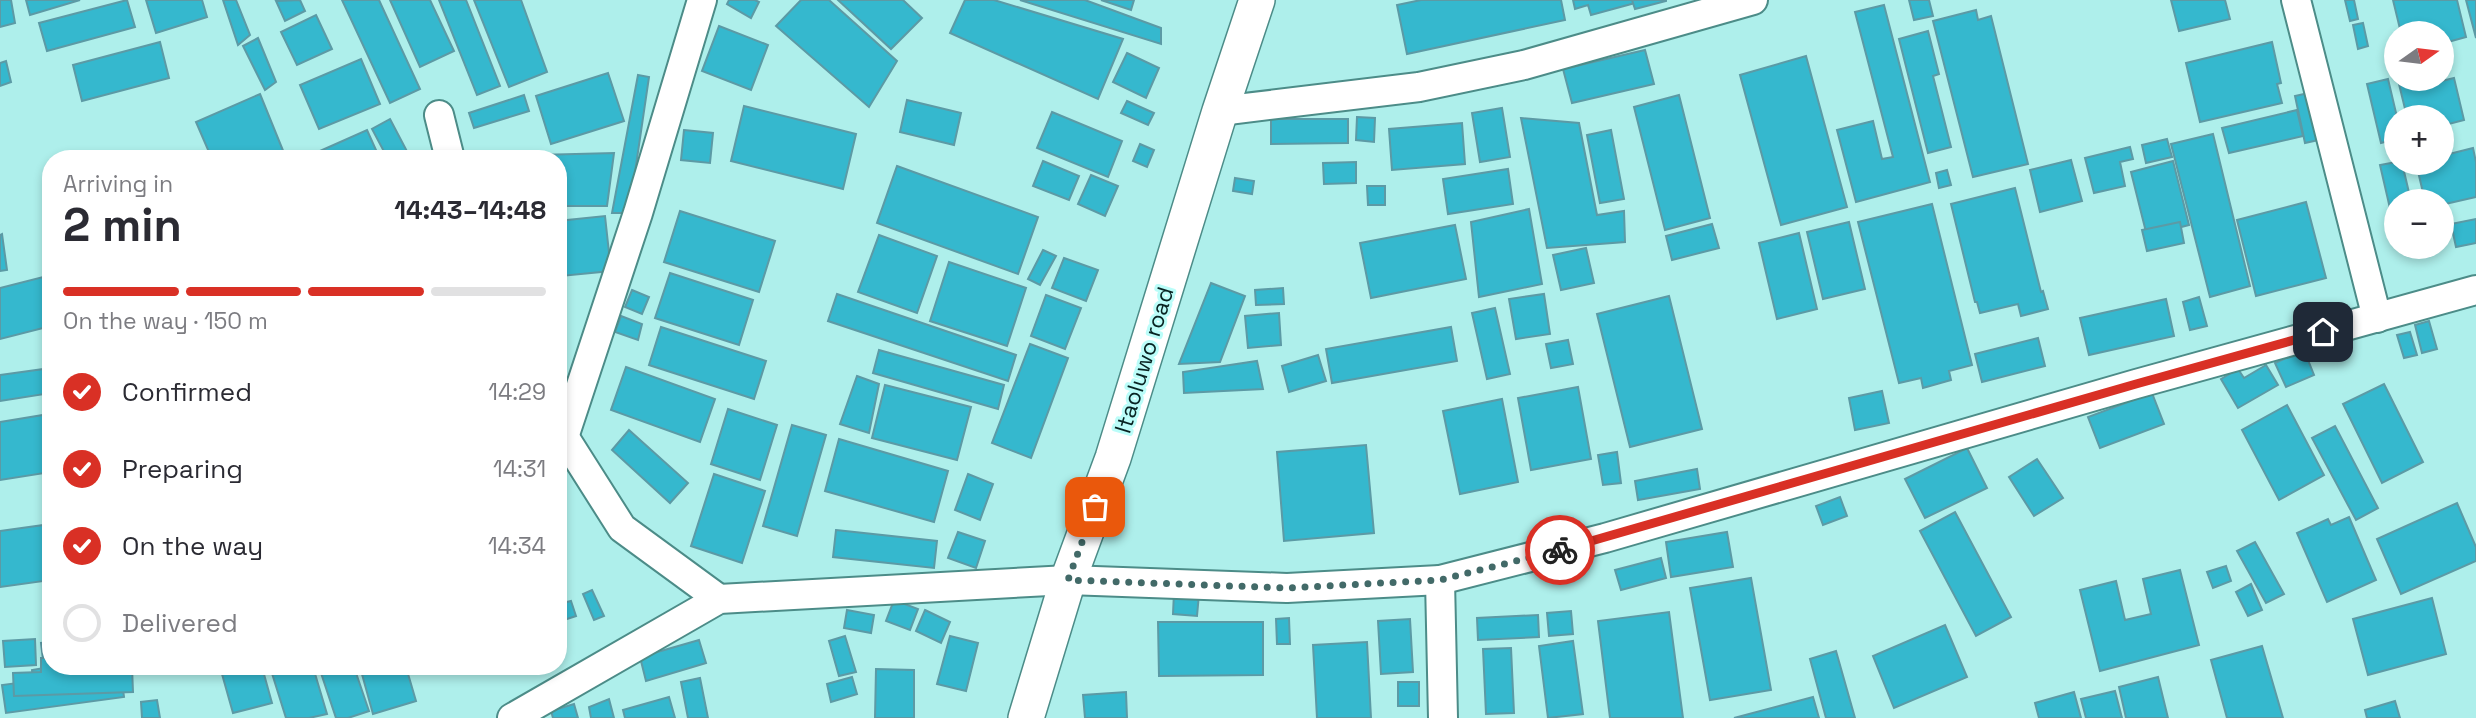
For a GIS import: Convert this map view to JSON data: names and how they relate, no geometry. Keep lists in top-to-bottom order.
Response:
{
  "streets": {
    "street": ["Itaoluwo road"]
  },
  "north": "right",
  "page": {
    "map_buttons": ["+", "−"],
    "heading": ["2 min", "Arriving in", "14:43–14:48"],
    "bar": "On the way · 150 m",
    "list": [
      ["Confirmed", "14:29"],
      ["Preparing", "14:31"],
      ["On the way", "14:34"],
      "Delivered"
    ]
  }
}
